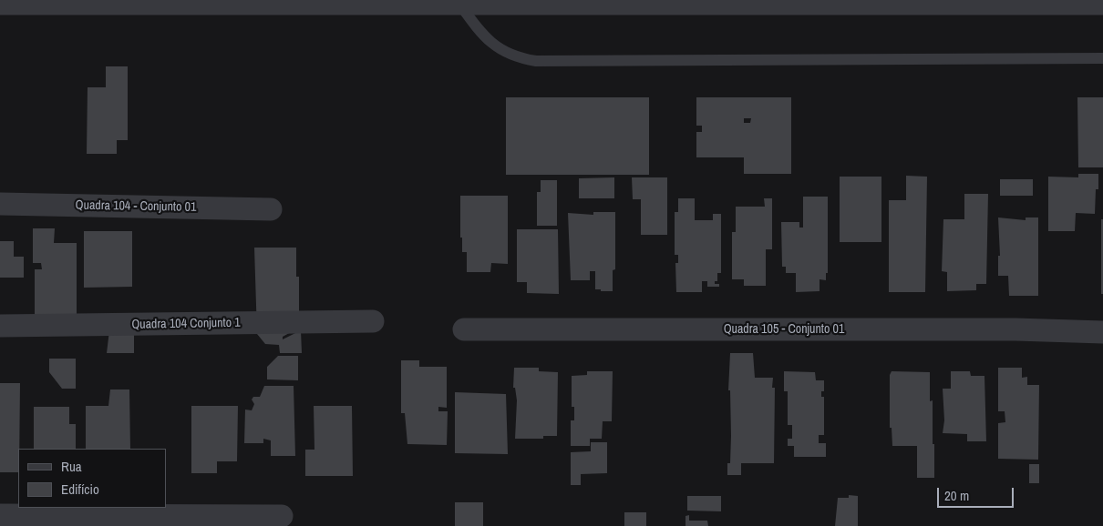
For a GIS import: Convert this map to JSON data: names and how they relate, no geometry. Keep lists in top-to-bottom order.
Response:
{
  "streets": {
    "street": ["Quadra 104 - Conjunto 01", "Quadra 104 Conjunto 1", "Quadra 105 - Conjunto 01"]
  },
  "legend": ["Rua", "Edifício"],
  "scale_bar": "20 m"
}
